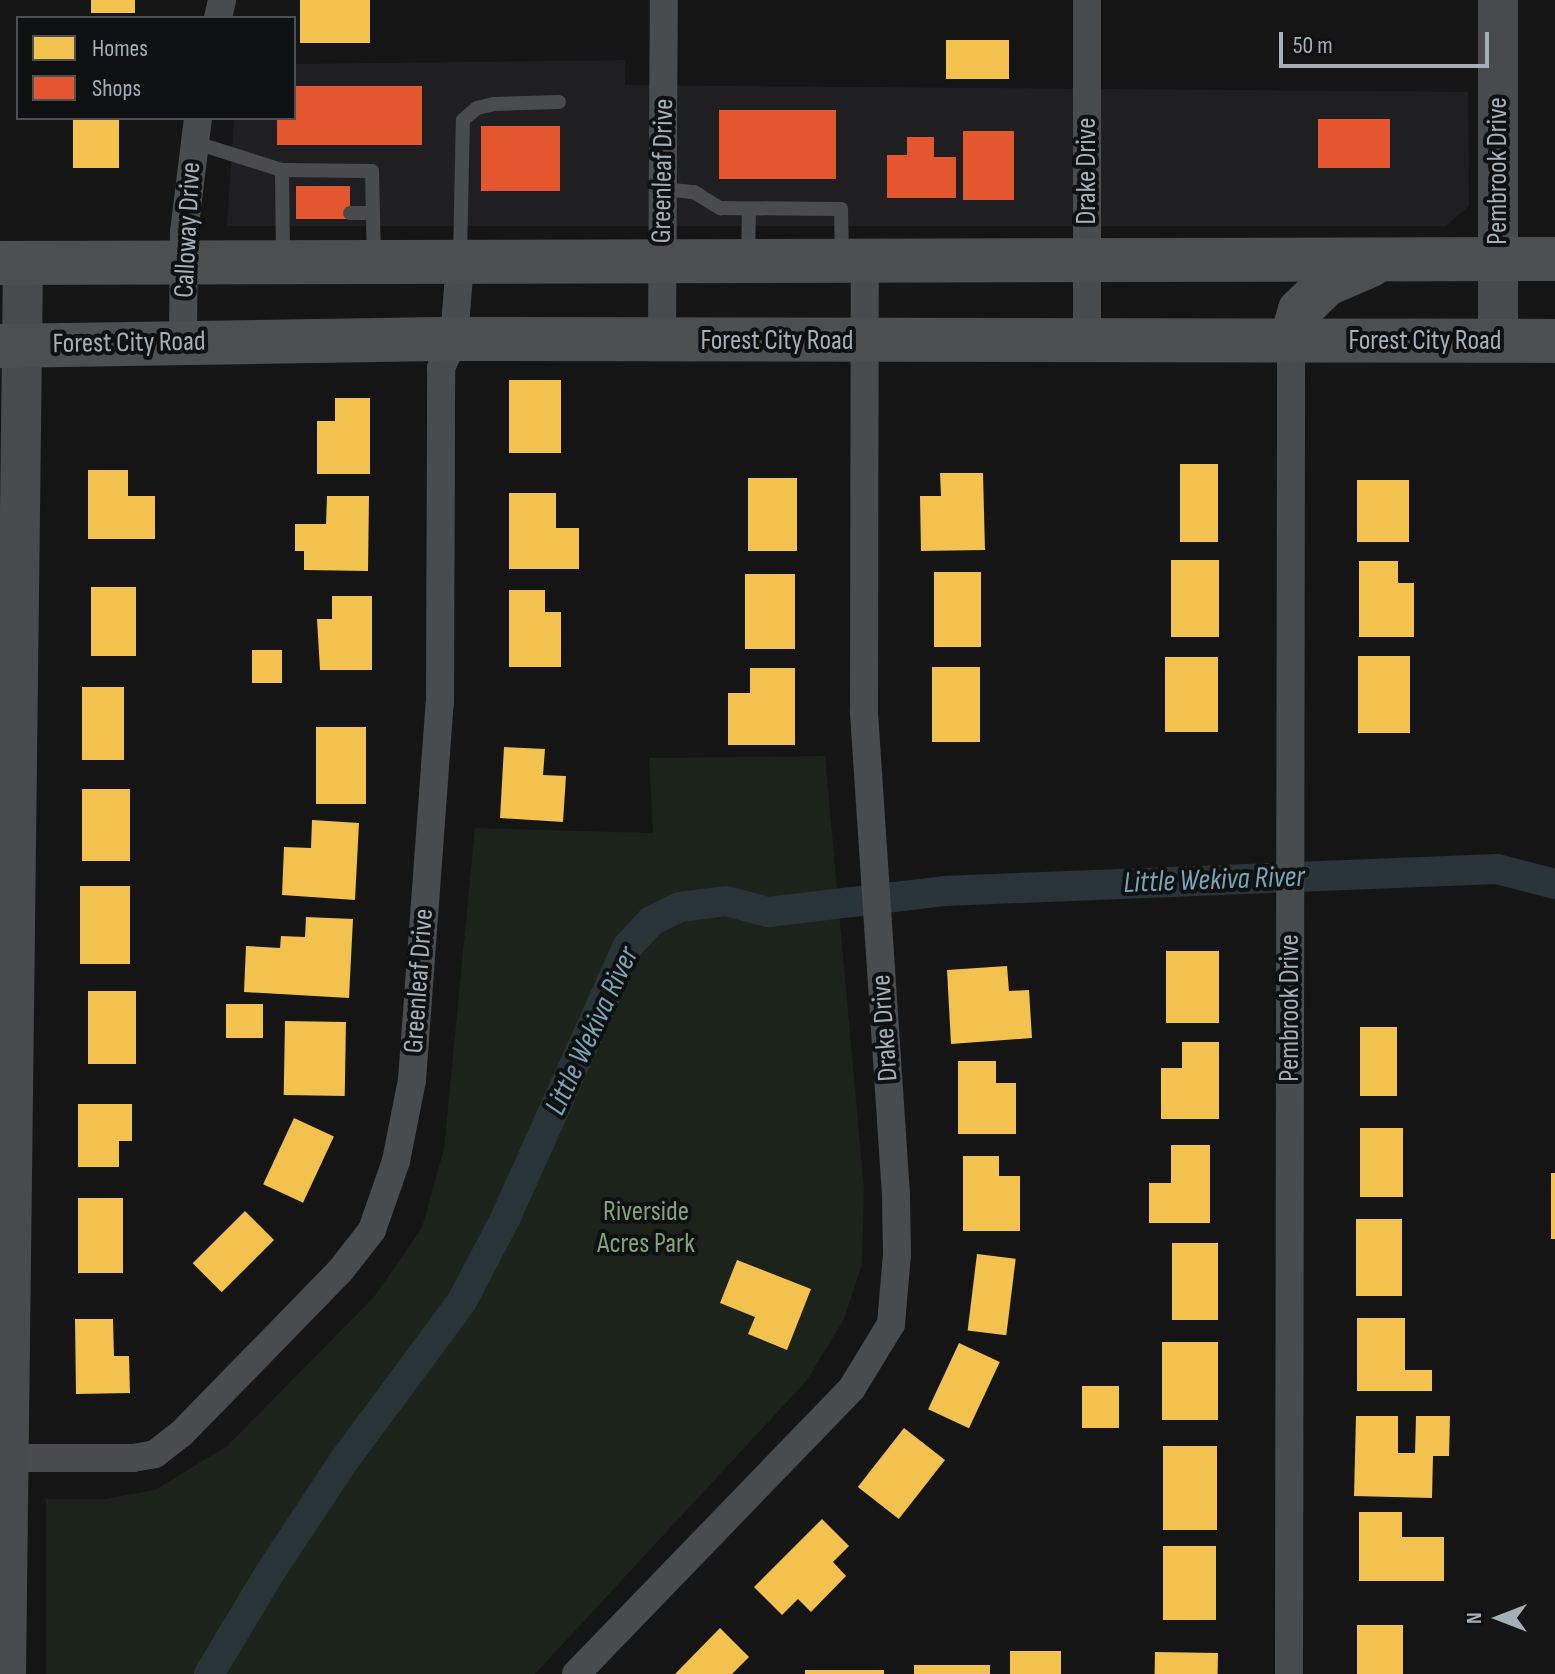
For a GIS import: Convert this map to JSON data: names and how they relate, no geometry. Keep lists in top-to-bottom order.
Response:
{
  "streets": {
    "main road": ["Forest City Road"],
    "street": [
      "Greenleaf Drive",
      "Drake Drive",
      "Pembrook Drive",
      "Calloway Drive"
    ]
  },
  "crossings": [
    ["Greenleaf Drive", "Forest City Road"],
    ["Drake Drive", "Forest City Road"],
    ["Pembrook Drive", "Forest City Road"],
    ["Calloway Drive", "Forest City Road"]
  ],
  "water": ["Little Wekiva River"],
  "parks": ["Riverside Acres Park"],
  "legend": ["Homes", "Shops"],
  "scale_bar": "50 m",
  "north": "left"
}
